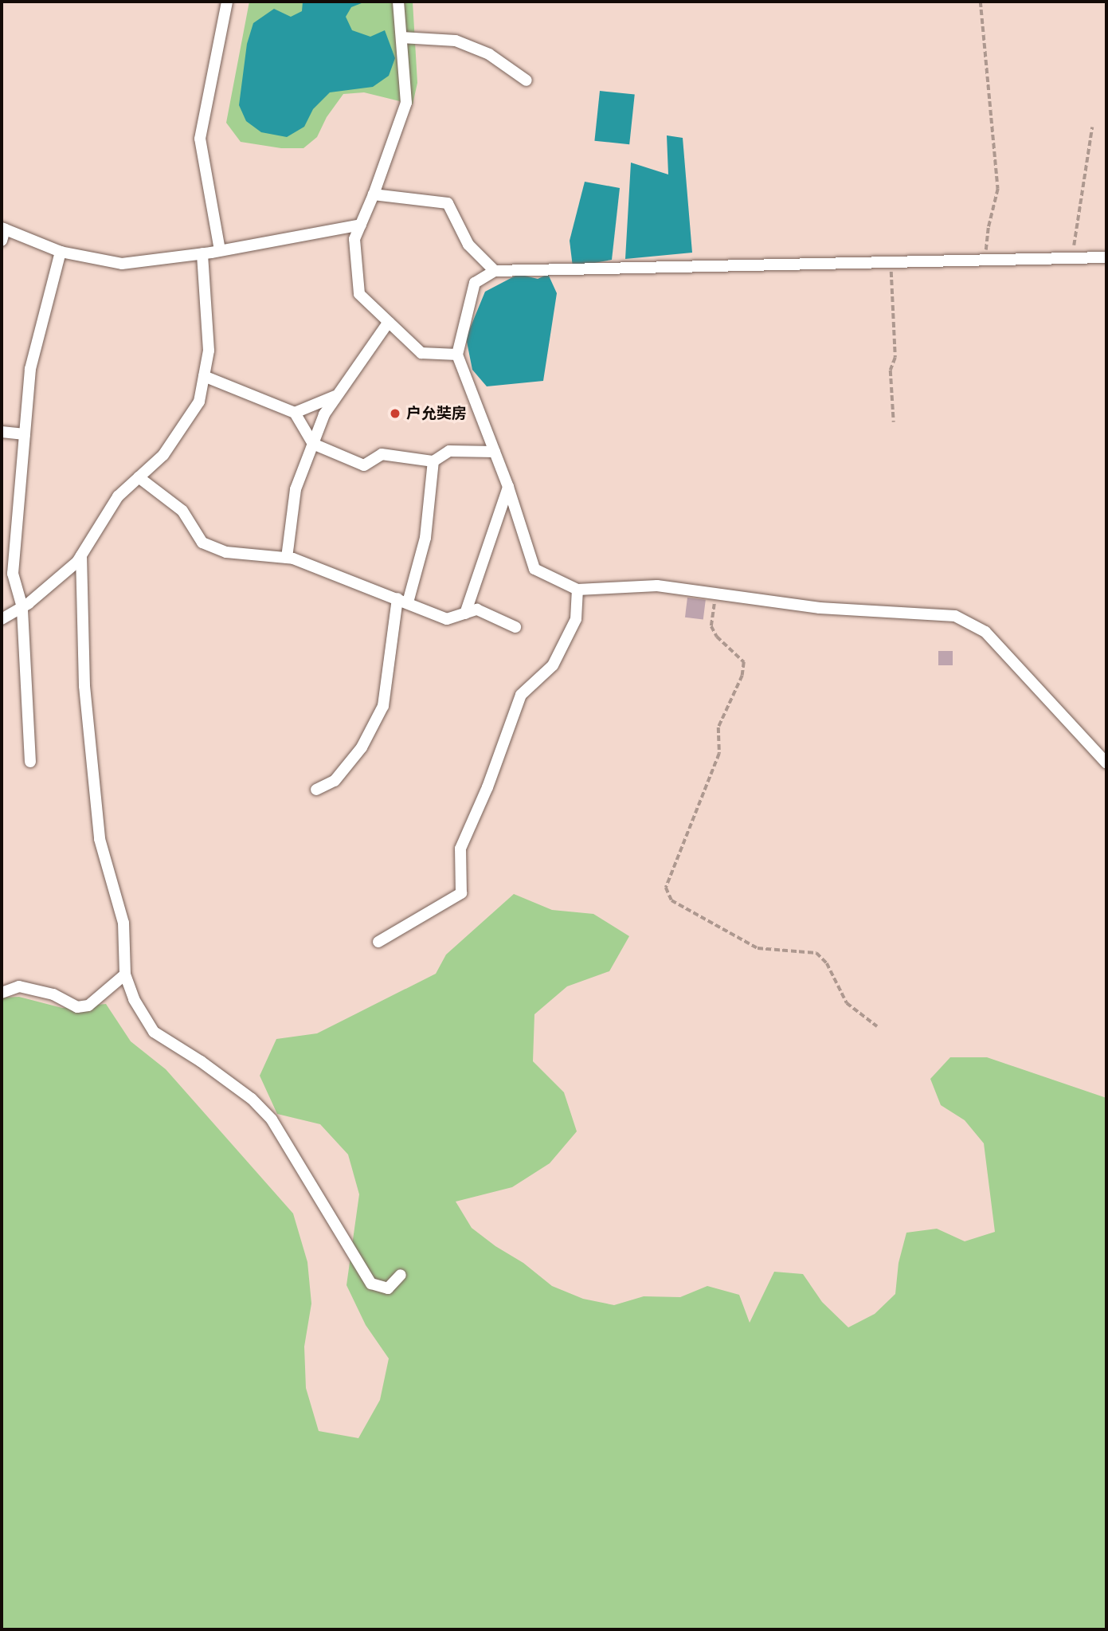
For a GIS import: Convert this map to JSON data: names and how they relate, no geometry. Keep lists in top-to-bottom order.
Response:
{
  "places": ["户允奘房"]
}
